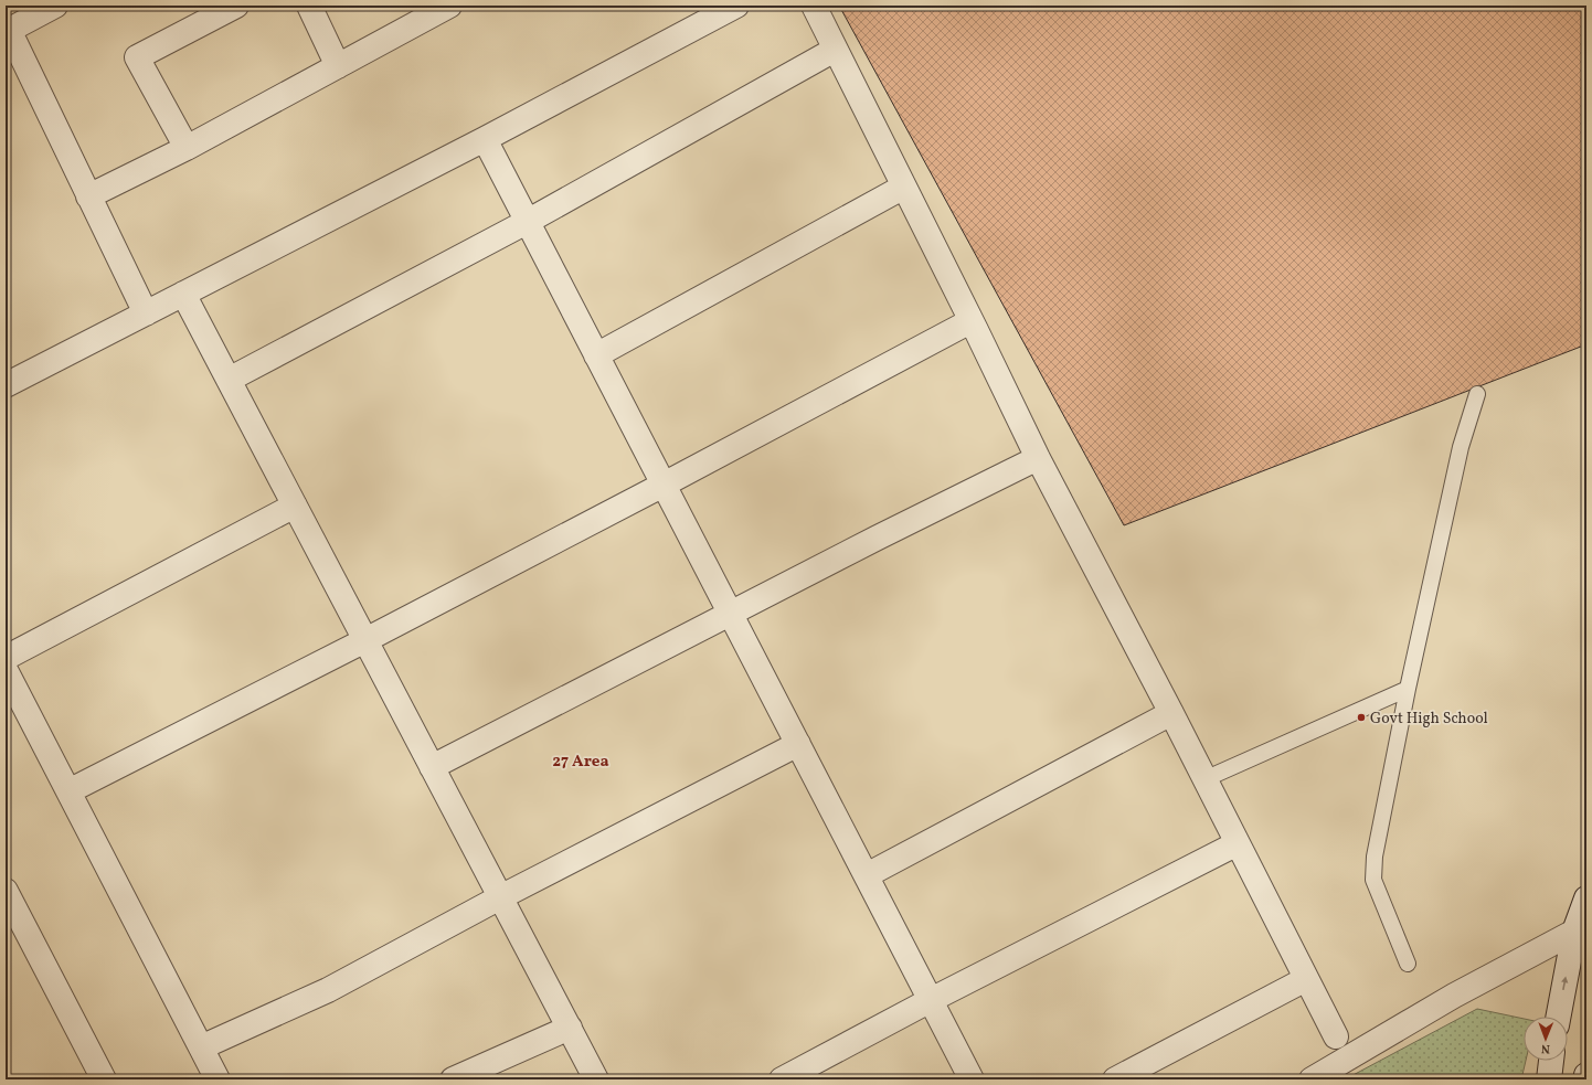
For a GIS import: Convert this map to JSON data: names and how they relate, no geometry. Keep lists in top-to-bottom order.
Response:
{
  "districts": ["27 Area"],
  "places": ["Govt High School"],
  "north": "bottom"
}
